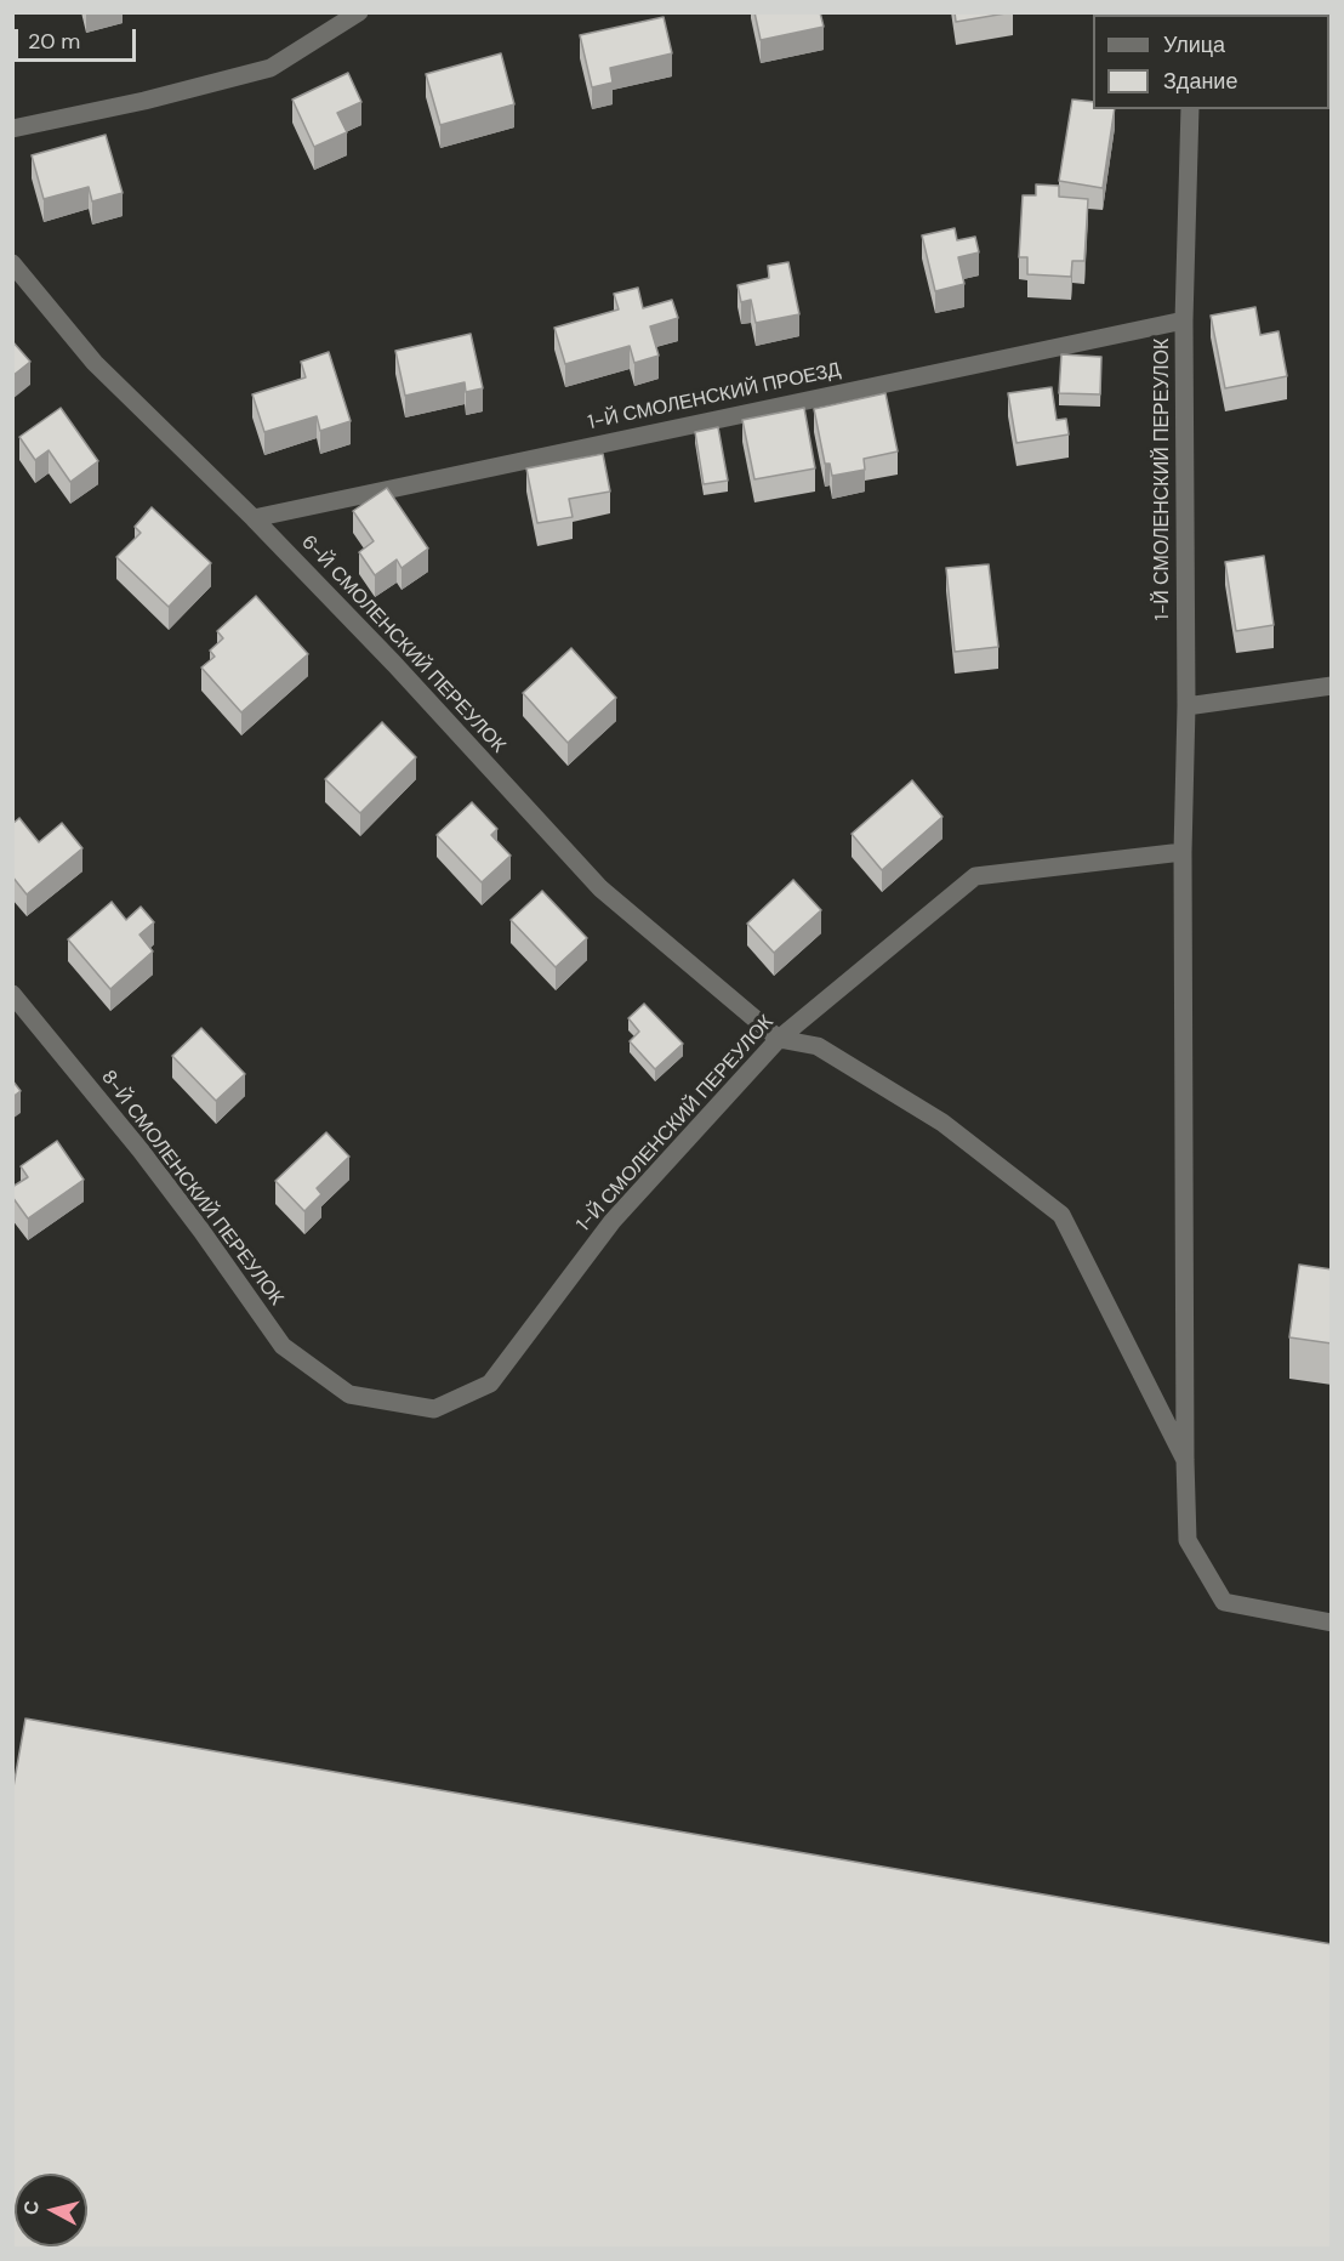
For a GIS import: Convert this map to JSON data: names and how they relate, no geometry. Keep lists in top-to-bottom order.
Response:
{
  "streets": {
    "street": [
      "1-Й СМОЛЕНСКИЙ ПРОЕЗД",
      "1-Й СМОЛЕНСКИЙ ПЕРЕУЛОК",
      "6-Й СМОЛЕНСКИЙ ПЕРЕУЛОК",
      "8-Й СМОЛЕНСКИЙ ПЕРЕУЛОК"
    ]
  },
  "crossings": [
    ["1-Й СМОЛЕНСКИЙ ПРОЕЗД", "1-Й СМОЛЕНСКИЙ ПЕРЕУЛОК"],
    ["1-Й СМОЛЕНСКИЙ ПРОЕЗД", "6-Й СМОЛЕНСКИЙ ПЕРЕУЛОК"],
    ["1-Й СМОЛЕНСКИЙ ПЕРЕУЛОК", "6-Й СМОЛЕНСКИЙ ПЕРЕУЛОК"],
    ["1-Й СМОЛЕНСКИЙ ПЕРЕУЛОК", "8-Й СМОЛЕНСКИЙ ПЕРЕУЛОК"]
  ],
  "legend": ["Улица", "Здание"],
  "scale_bar": "20 m",
  "north": "left"
}
